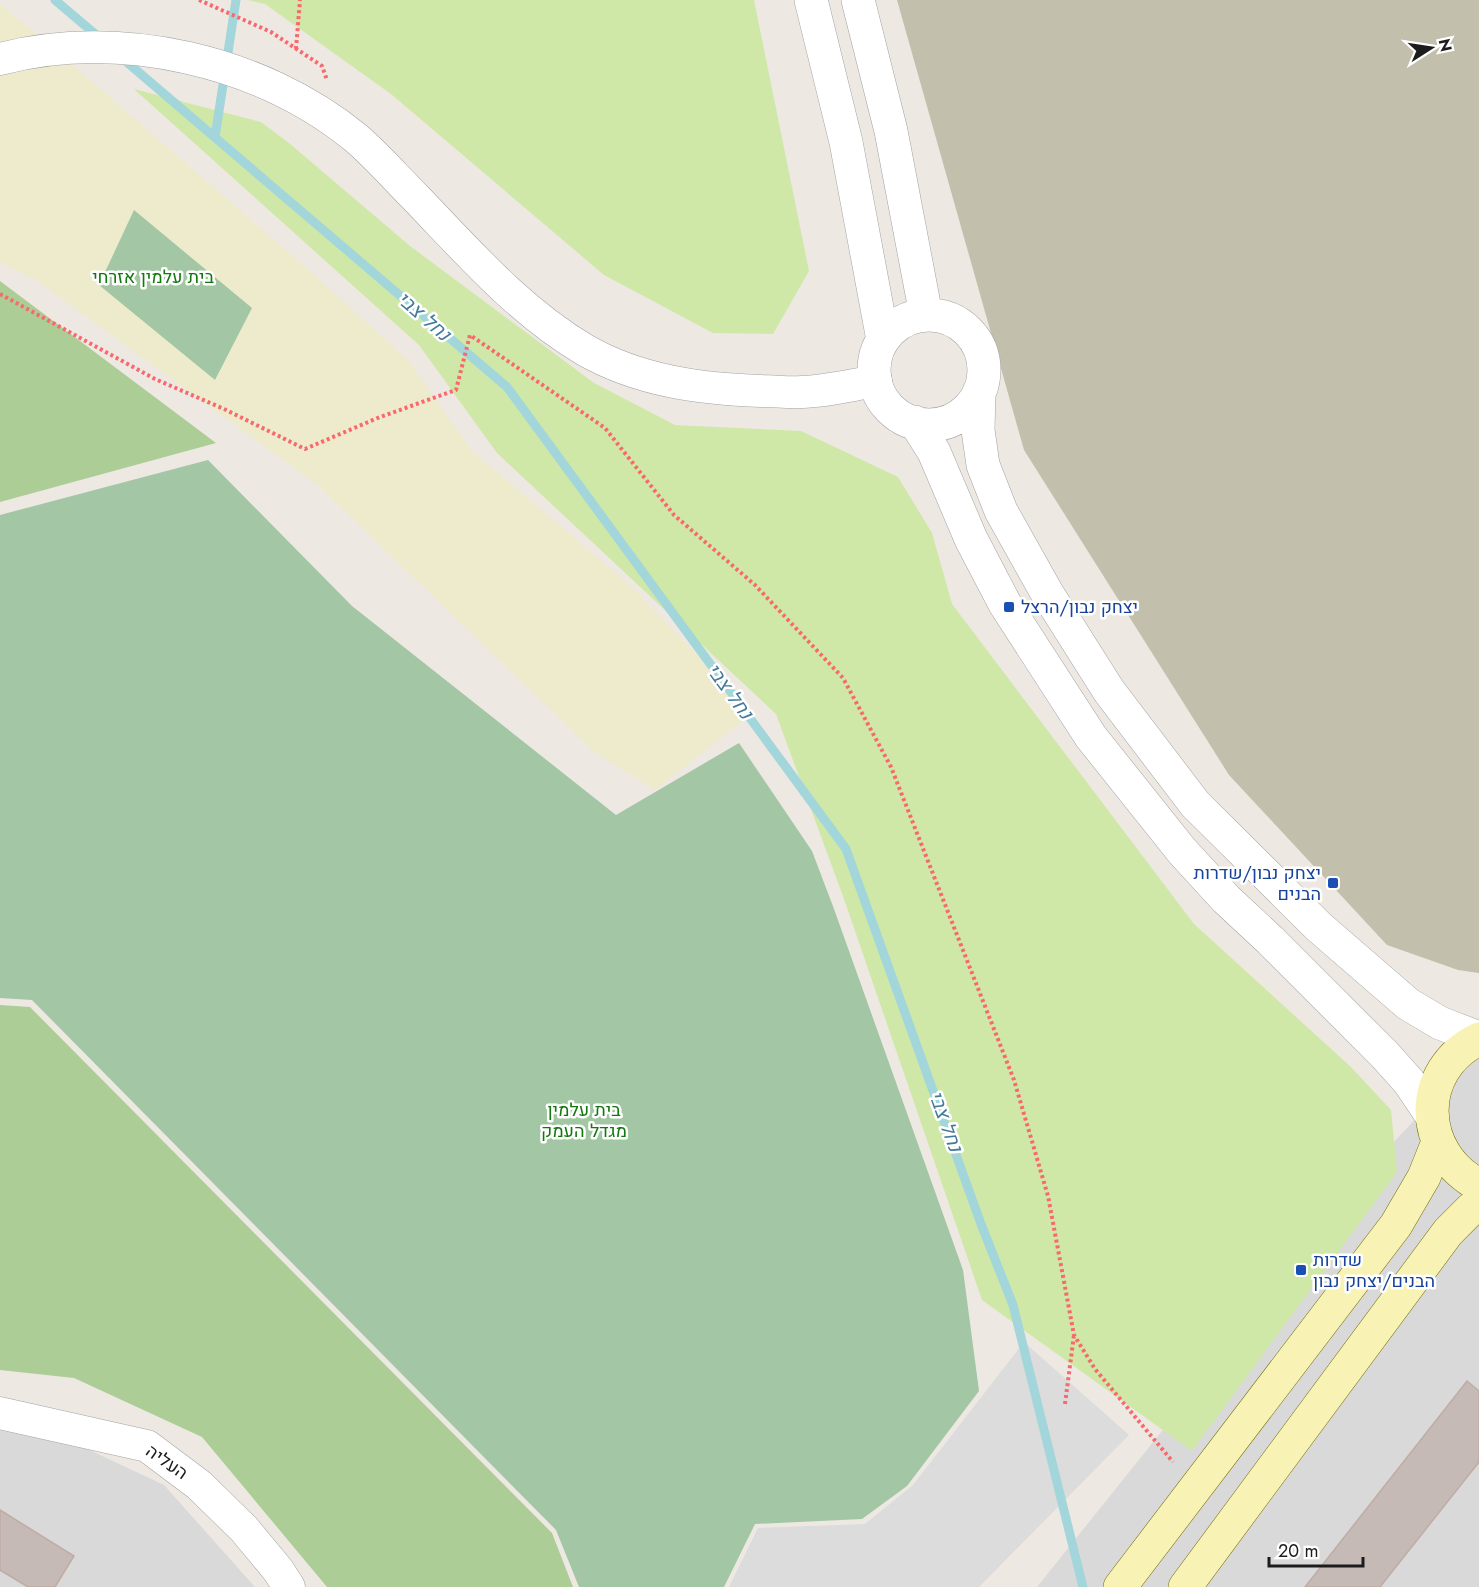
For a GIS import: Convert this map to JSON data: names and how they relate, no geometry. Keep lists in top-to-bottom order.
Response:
{
  "streets": {
    "street": ["העליה"]
  },
  "water": ["נחל צבי"],
  "parks": ["בית עלמין אזרחי", "בית עלמין מגדל העמק"],
  "places": {
    "transit": ["יצחק נבון/הרצל", "יצחק נבון/שדרות הבנים", "שדרות הבנים/יצחק נבון"]
  },
  "scale_bar": "20 m",
  "north": "right"
}
